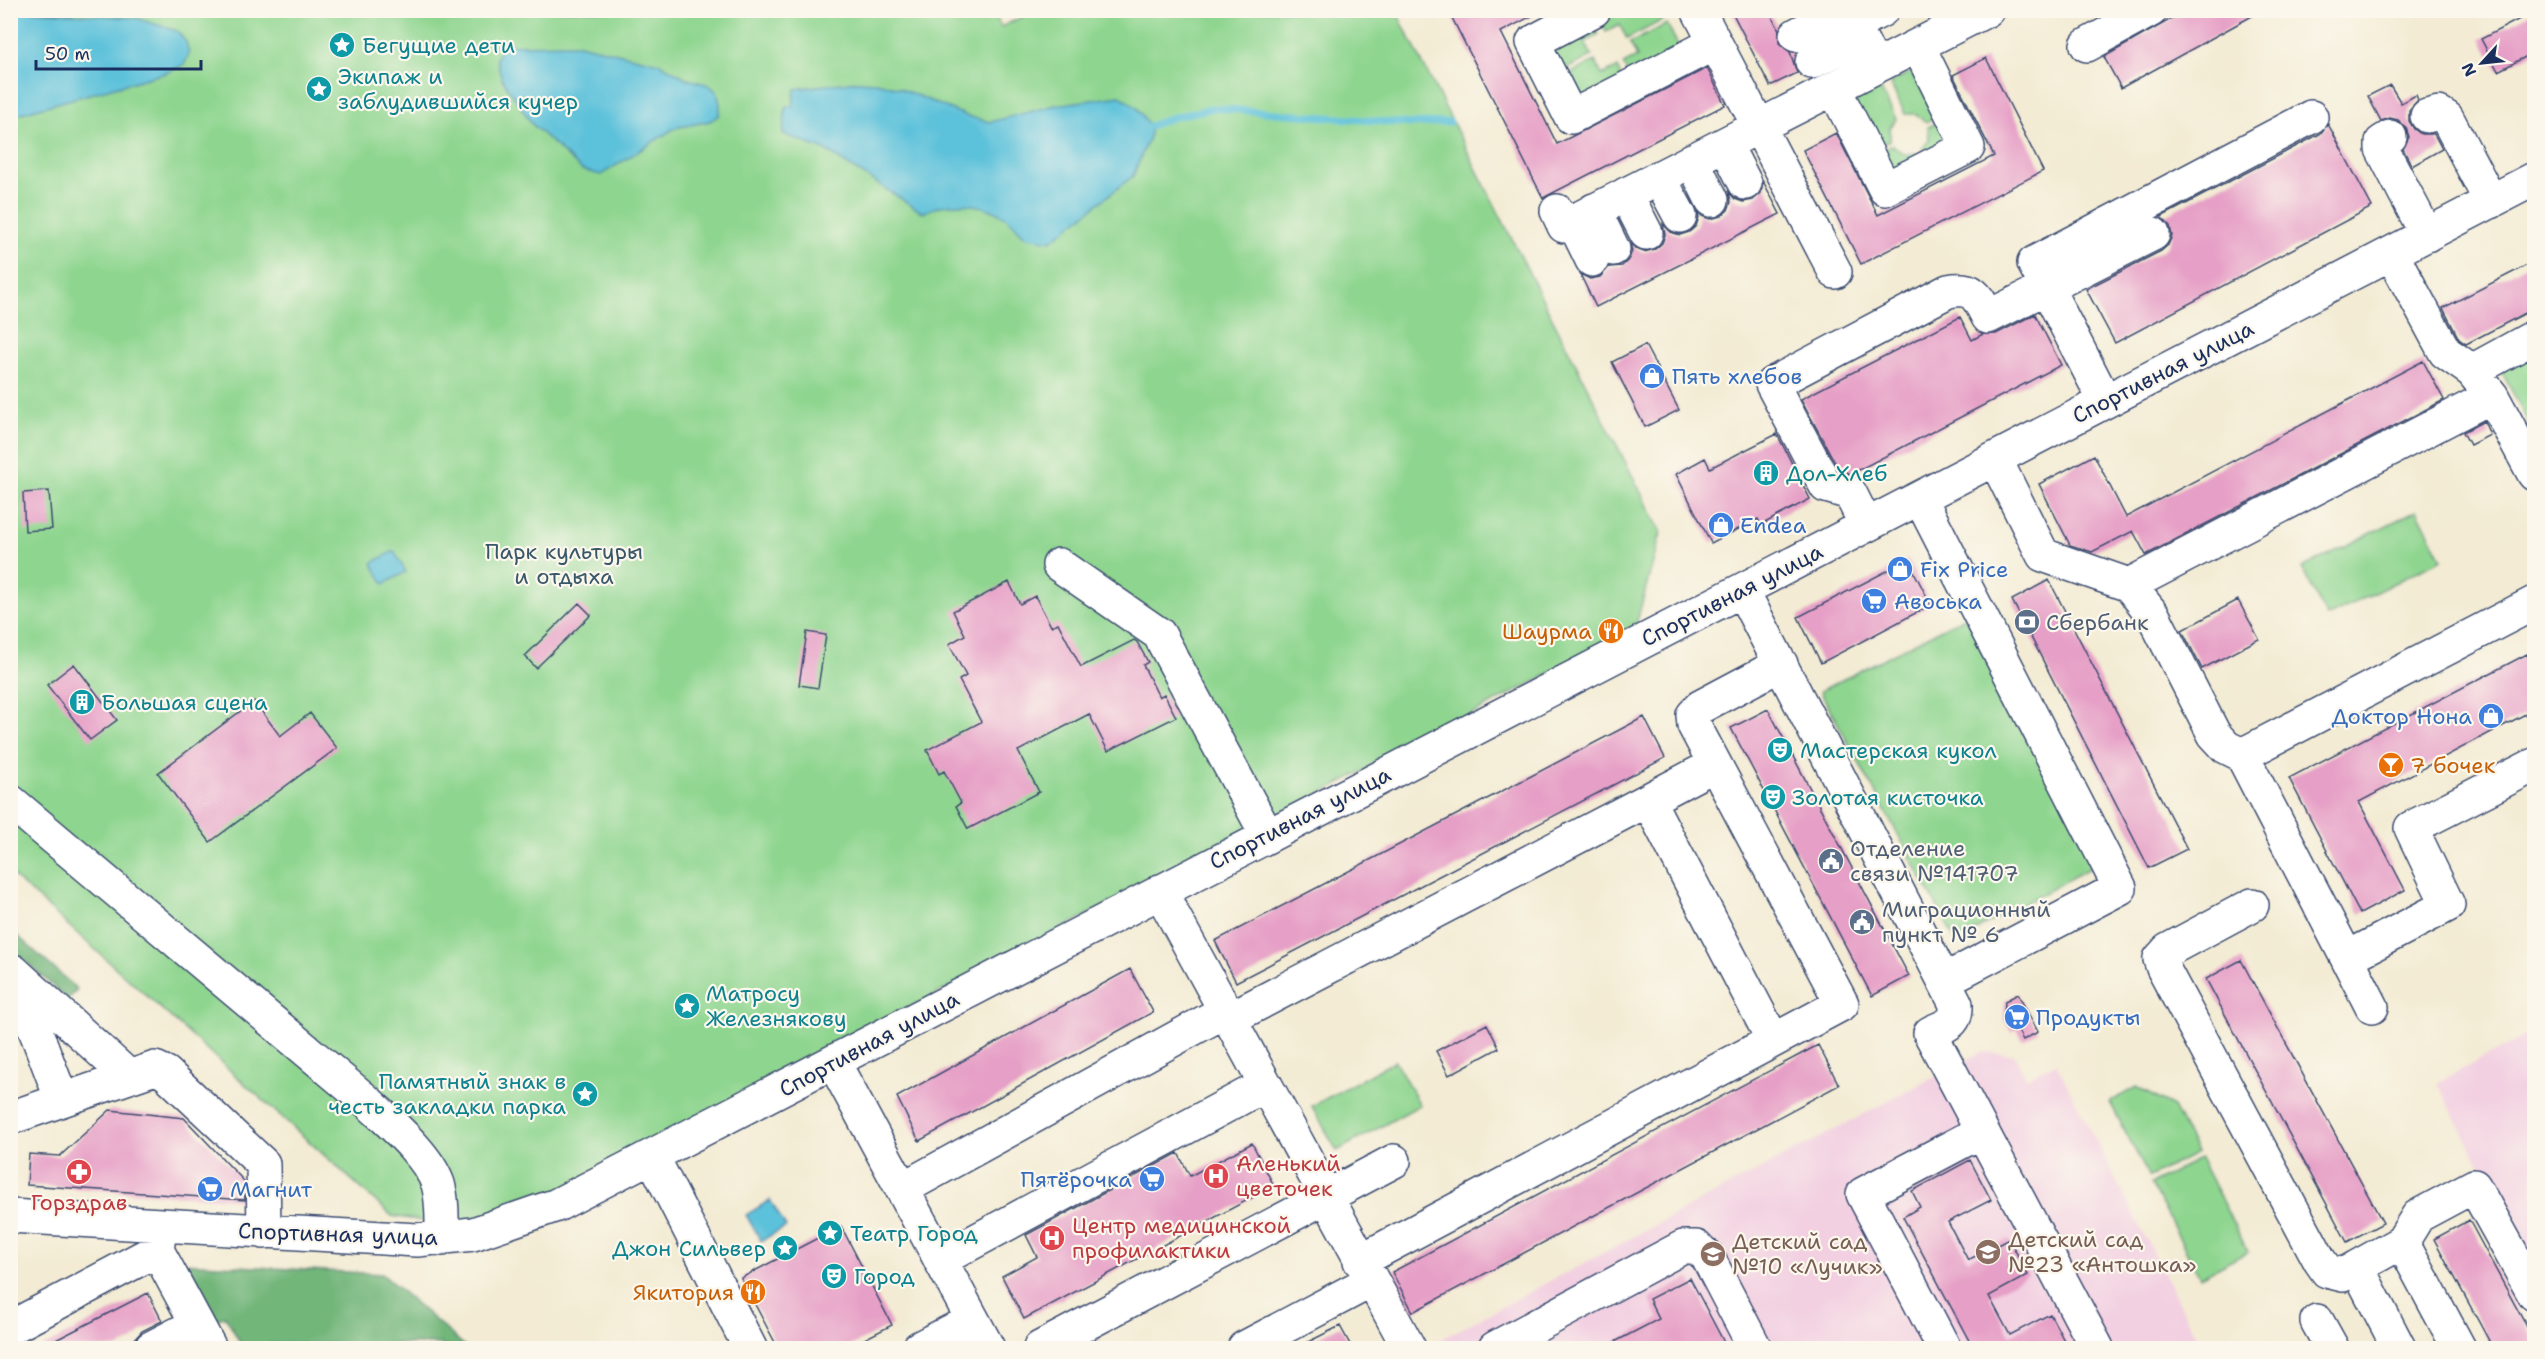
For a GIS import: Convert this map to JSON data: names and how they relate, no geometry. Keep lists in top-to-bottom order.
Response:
{
  "streets": {
    "street": ["Спортивная улица"]
  },
  "parks": ["Парк культуры и отдыха"],
  "places": {
    "place": [
      "Бегущие дети",
      "Экипаж и заблудившийся кучер",
      "Матросу Железнякову",
      "Памятный знак в честь закладки парка",
      "Театр Город",
      "Джон Сильвер"
    ],
    "shop": [
      "Пять хлебов",
      "Endea",
      "Fix Price",
      "Доктор Нона"
    ],
    "building": ["Дол-Хлеб", "Большая сцена"],
    "supermarket": [
      "Авоська",
      "Продукты",
      "Пятёрочка",
      "Магнит"
    ],
    "bank": ["Сбербанк"],
    "restaurant": ["Шаурма", "Якитория"],
    "theatre": ["Мастерская кукол", "Золотая кисточка", "Город"],
    "bar": ["7 бочек"],
    "public building": ["Отделение связи №141707", "Миграционный пункт № 6"],
    "pharmacy": ["Горздрав"],
    "hospital": ["Аленький цветочек", "Центр медицинской профилактики"],
    "school or university": ["Детский сад №23 «Антошка»", "Детский сад №10 «Лучик»"]
  },
  "scale_bar": "50 m",
  "north": "bottom left"
}
